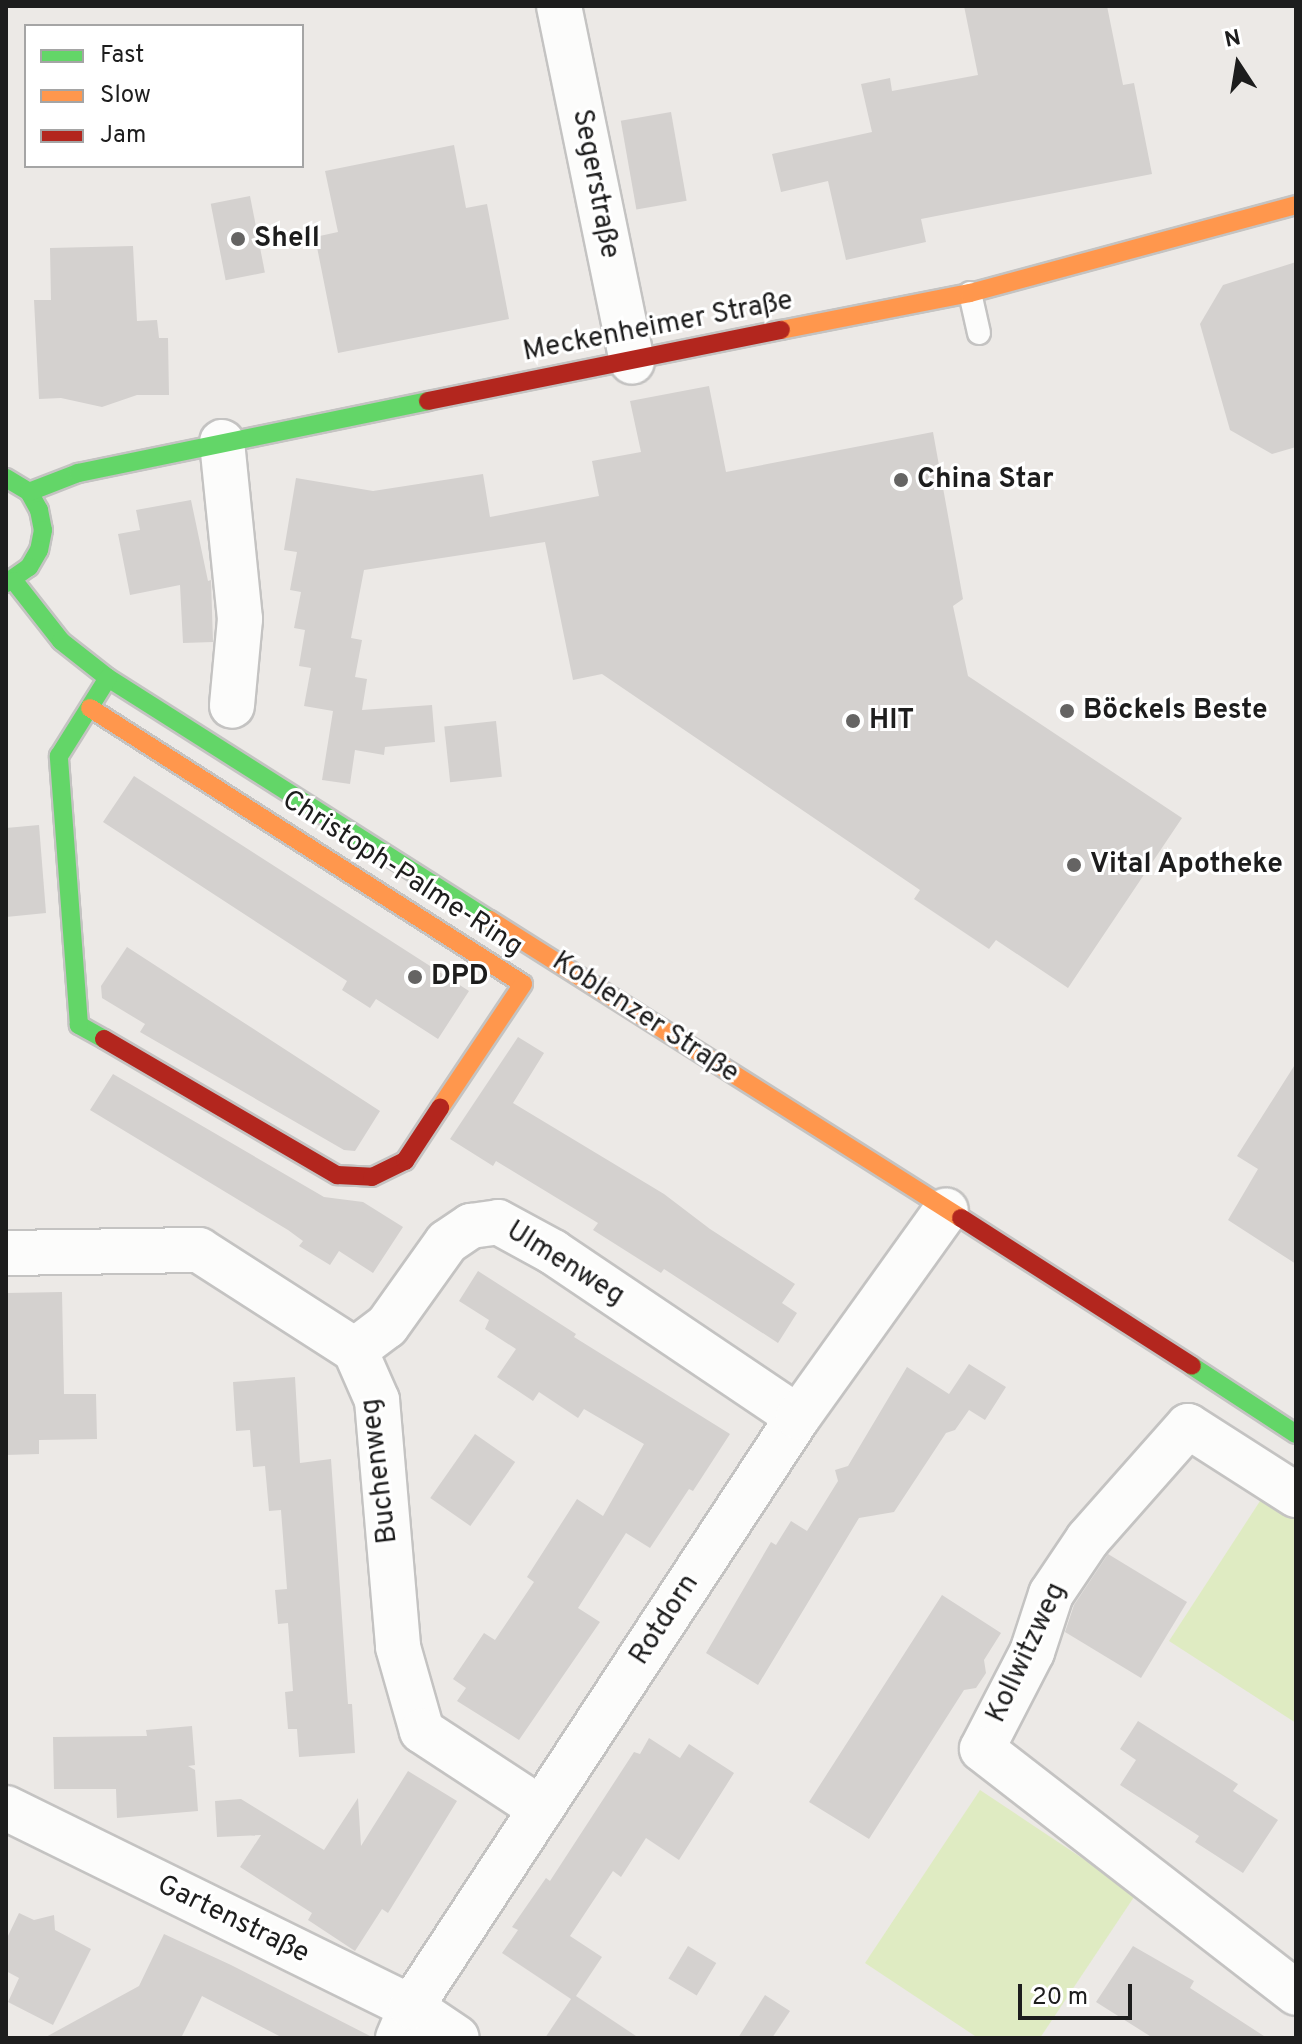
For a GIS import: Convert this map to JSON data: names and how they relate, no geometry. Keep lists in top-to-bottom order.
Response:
{
  "streets": {
    "street": [
      "Segerstraße",
      "Meckenheimer Straße",
      "Christoph-Palme-Ring",
      "Koblenzer Straße",
      "Ulmenweg",
      "Buchenweg",
      "Rotdorn",
      "Kollwitzweg",
      "Gartenstraße"
    ]
  },
  "crossings": [
    ["Segerstraße", "Meckenheimer Straße"],
    ["Christoph-Palme-Ring", "Koblenzer Straße"],
    ["Koblenzer Straße", "Rotdorn"],
    ["Ulmenweg", "Buchenweg"],
    ["Ulmenweg", "Rotdorn"],
    ["Buchenweg", "Rotdorn"],
    ["Rotdorn", "Gartenstraße"]
  ],
  "places": [
    "Shell",
    "China Star",
    "Böckels Beste",
    "HIT",
    "Vital Apotheke",
    "DPD"
  ],
  "legend": ["Fast", "Slow", "Jam"],
  "scale_bar": "20 m",
  "north": "top"
}
